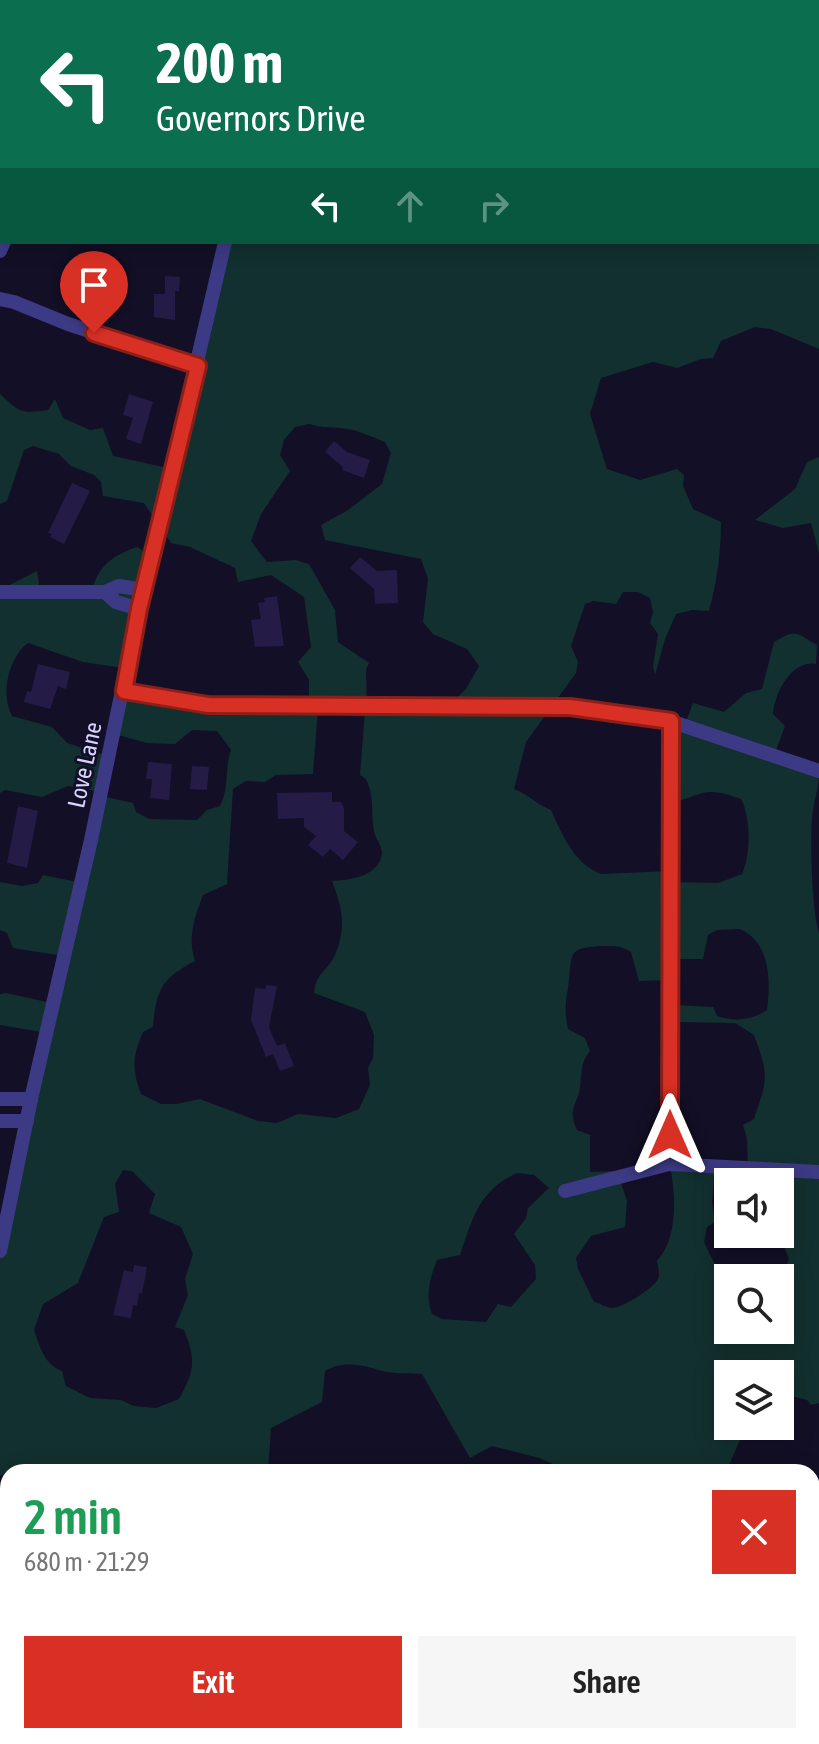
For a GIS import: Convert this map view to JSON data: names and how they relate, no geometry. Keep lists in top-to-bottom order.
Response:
{
  "streets": {
    "street": ["Love Lane"]
  },
  "page": {
    "turn": ["200 m", "Governors Drive"],
    "heading": ["2 min", "680 m · 21:29"],
    "buttons": ["Exit", "Share"]
  }
}
